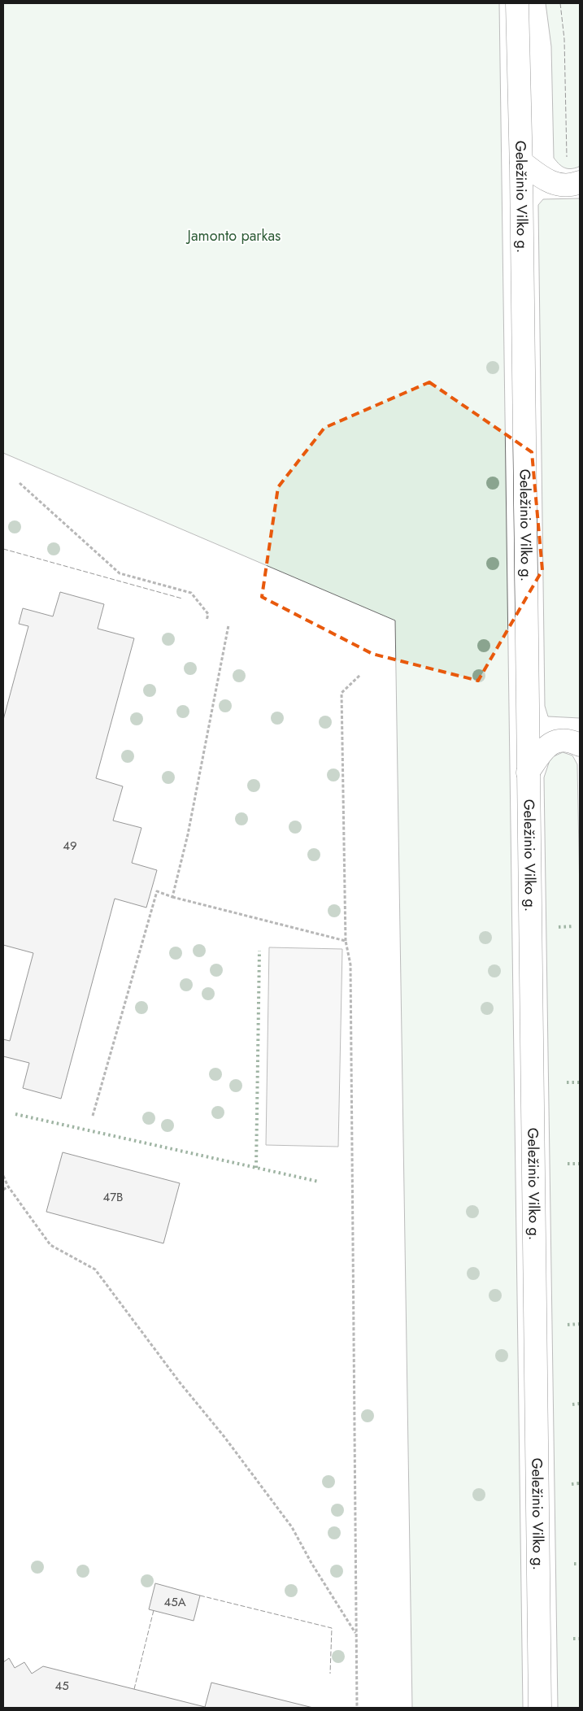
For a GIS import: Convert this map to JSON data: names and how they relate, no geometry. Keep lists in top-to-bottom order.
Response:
{
  "streets": {
    "highway": ["Geležinio Vilko g."]
  },
  "parks": ["Jamonto parkas"],
  "house_numbers": [
    "49",
    "47B",
    "45A",
    "45"
  ]
}
